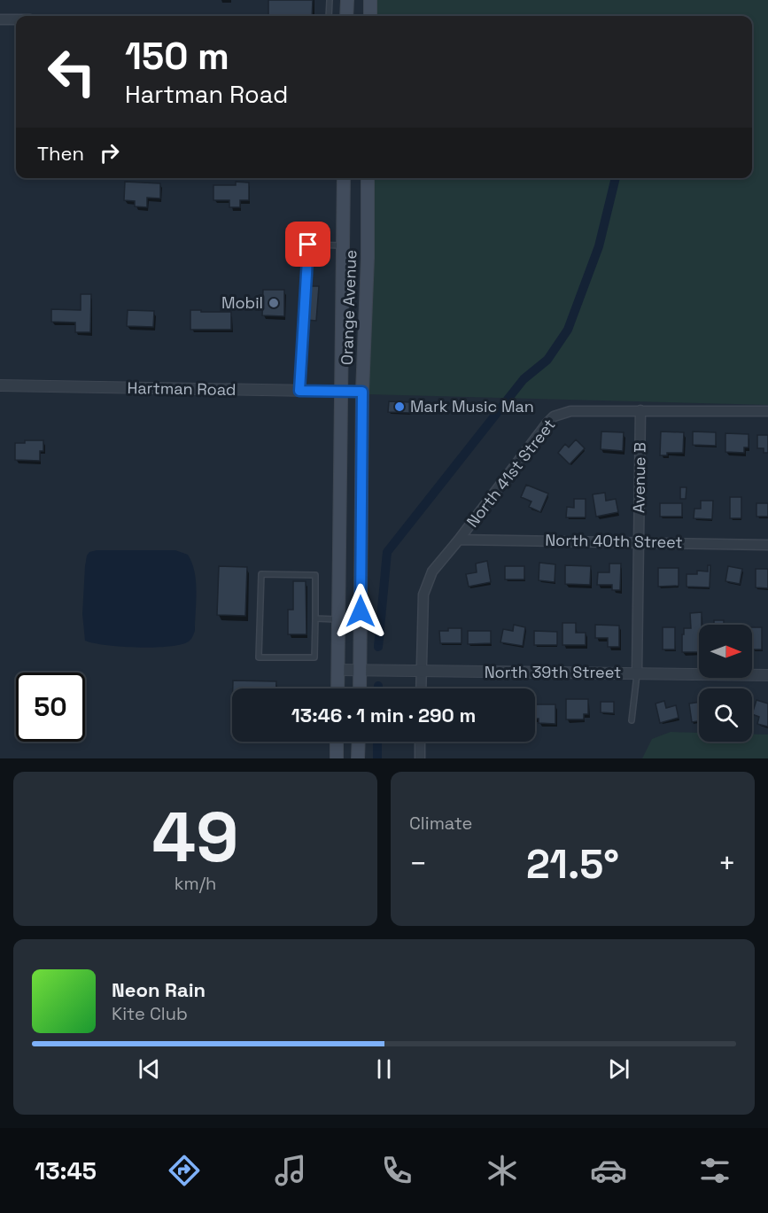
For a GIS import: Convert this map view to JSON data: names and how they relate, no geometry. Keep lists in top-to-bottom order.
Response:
{
  "streets": {
    "main road": ["Orange Avenue"],
    "street": [
      "Hartman Road",
      "North 41st Street",
      "Avenue B",
      "North 40th Street",
      "North 39th Street"
    ]
  },
  "crossings": [
    ["Orange Avenue", "Hartman Road"],
    ["Orange Avenue", "North 39th Street"],
    ["North 41st Street", "Avenue B"],
    ["North 41st Street", "North 40th Street"],
    ["North 41st Street", "North 39th Street"],
    ["Avenue B", "North 40th Street"],
    ["Avenue B", "North 39th Street"]
  ],
  "places": ["Mobil", "Mark Music Man"],
  "north": "right",
  "page": {
    "turn": ["150 m", "Hartman Road"],
    "then": "Then",
    "limit": "50",
    "trip": "13:46 · 1 min · 290 m",
    "tile": [
      ["49", "km/h"],
      "Climate"
    ],
    "heat": ["−", "21.5°", "+"],
    "song": ["Neon Rain", "Kite Club"],
    "tabs": "13:45"
  }
}
